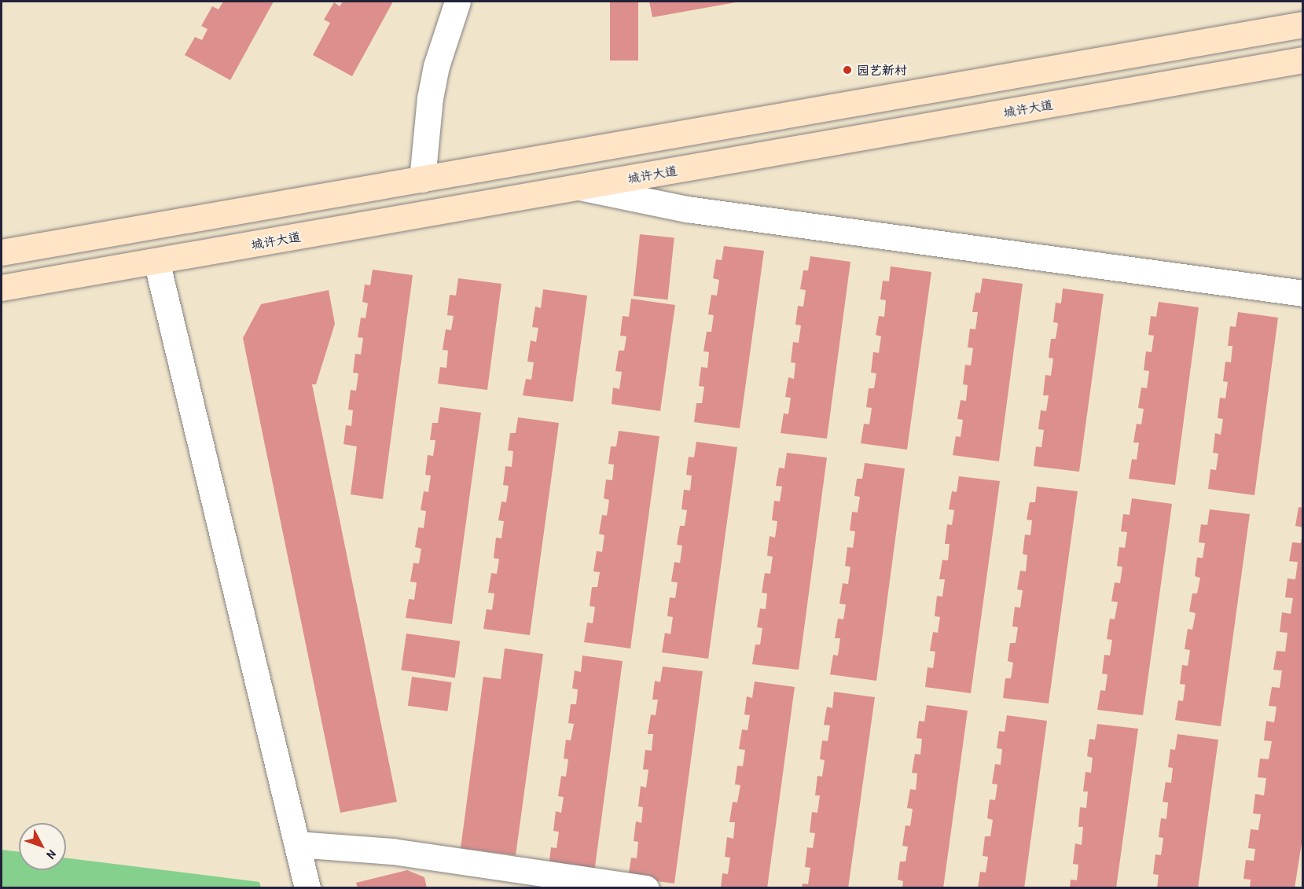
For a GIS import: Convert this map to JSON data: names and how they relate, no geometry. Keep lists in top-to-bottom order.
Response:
{
  "streets": {
    "main road": ["城许大道"]
  },
  "places": ["园艺新村"],
  "north": "bottom right"
}
